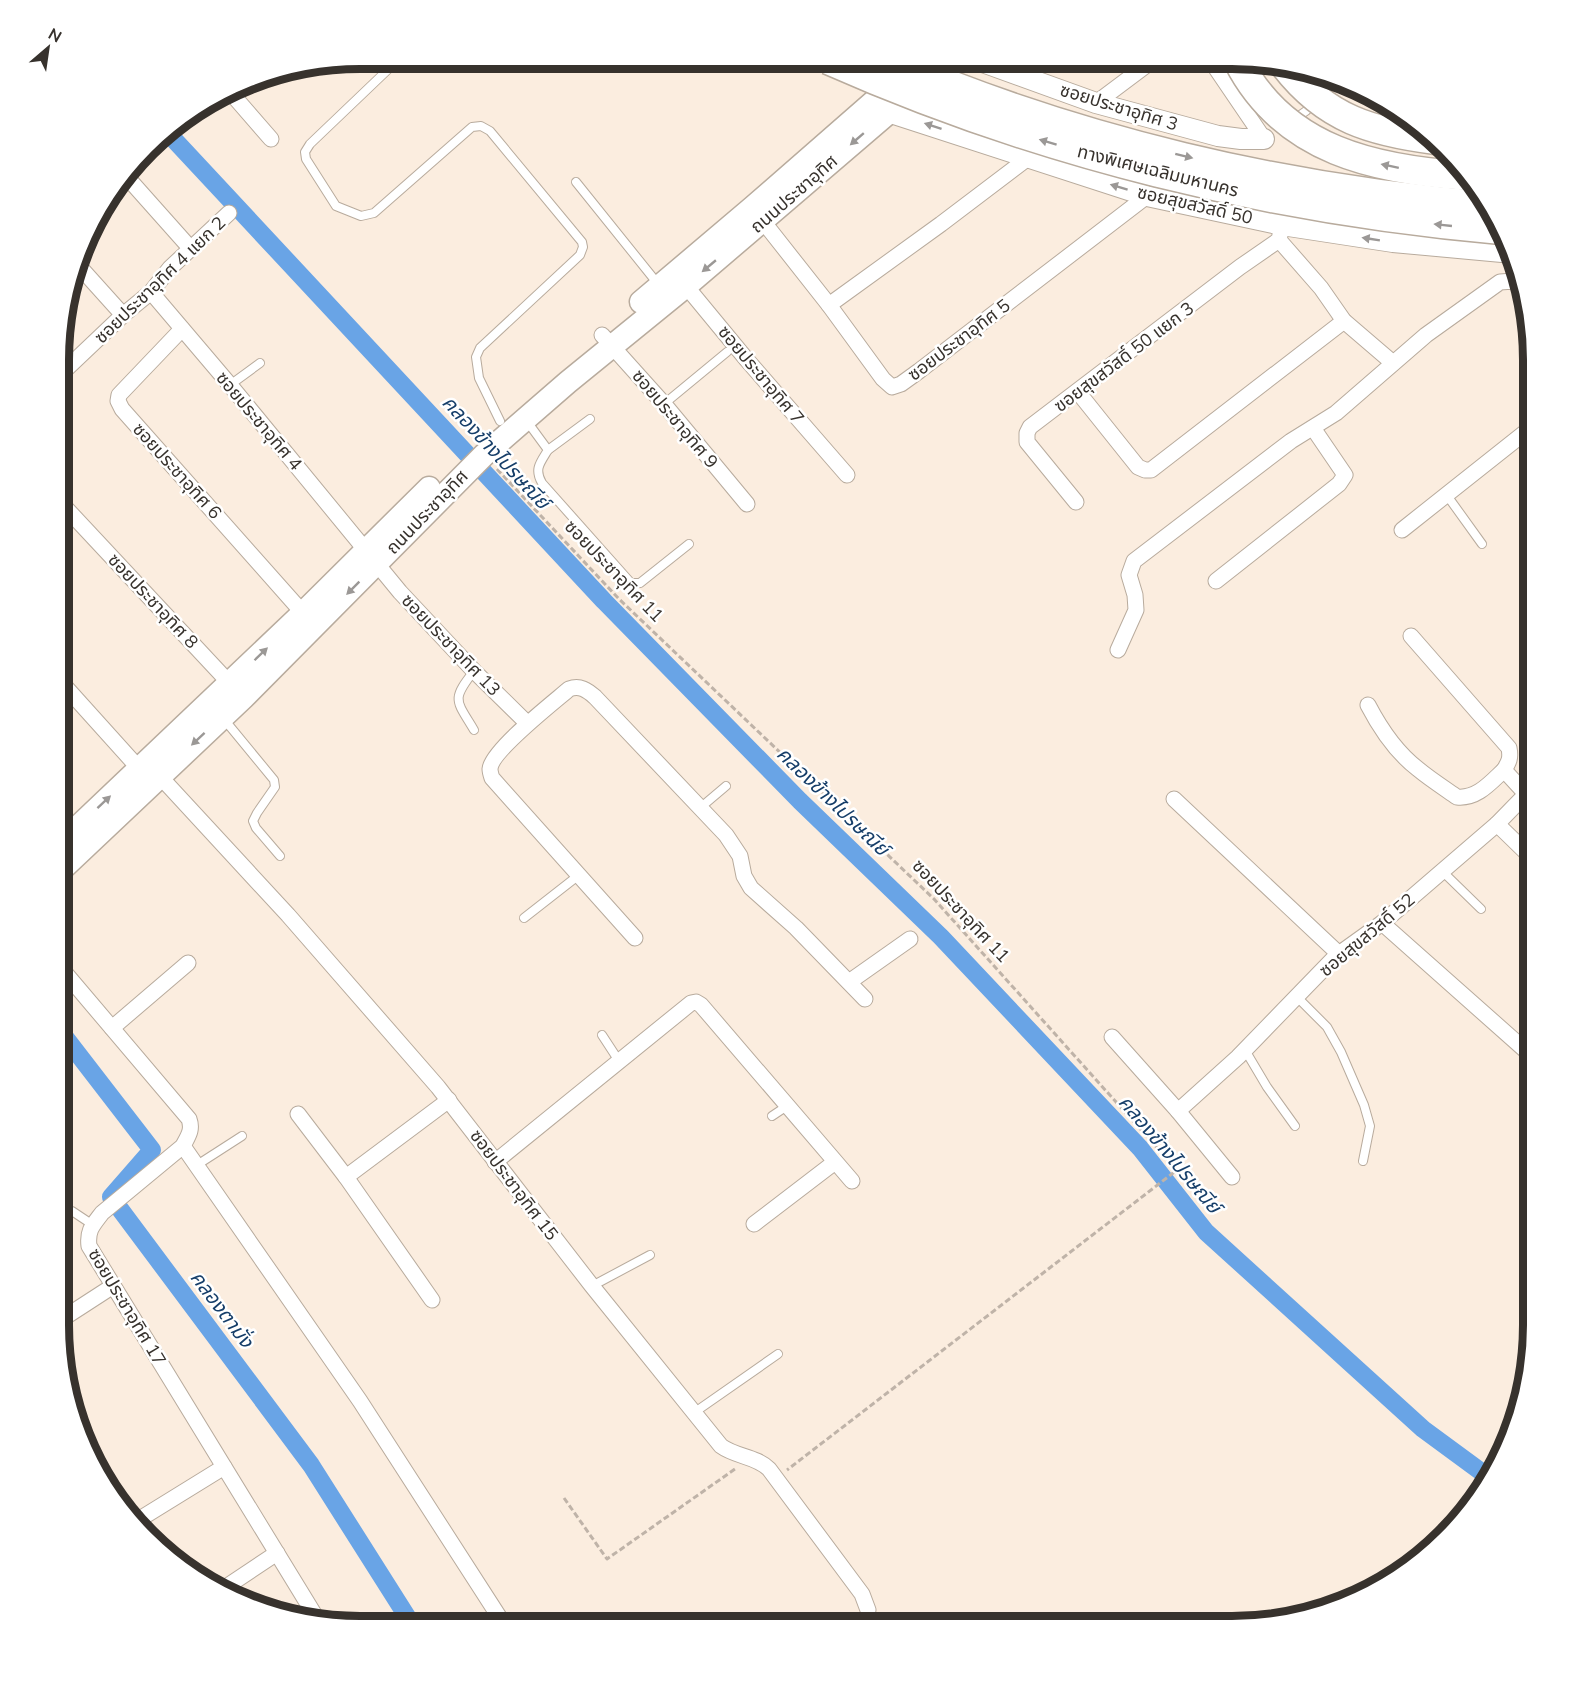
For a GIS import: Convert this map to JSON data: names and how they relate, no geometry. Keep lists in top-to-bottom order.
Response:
{
  "streets": {
    "highway": ["ทางพิเศษเฉลิมมหานคร"],
    "main road": ["ถนนประชาอุทิศ"],
    "street": [
      "ซอยประชาอุทิศ 3",
      "ซอยสุขสวัสดิ์ 50",
      "ซอยประชาอุทิศ 4 แยก 2",
      "ซอยประชาอุทิศ 5",
      "ฃอยสุขสวัสดิ์ 50 แยก 3",
      "ซอยประชาอุทิศ 7",
      "ซอยประชาอุทิศ 9",
      "ซอยประชาอุทิศ 4",
      "ซอยประชาอุทิศ 6",
      "ซอยประชาอุทิศ 8",
      "ซอยประชาอุทิศ 13",
      "ซอยสุขสวัสดิ์ 52",
      "ซอยประชาอุทิศ 15",
      "ซอยประชาอุทิศ 17"
    ],
    "path": ["ซอยประชาอุทิศ 11"]
  },
  "crossings": [
    ["ทางพิเศษเฉลิมมหานคร", "ถนนประชาอุทิศ"],
    ["ถนนประชาอุทิศ", "ซอยสุขสวัสดิ์ 50"],
    ["ถนนประชาอุทิศ", "ซอยประชาอุทิศ 5"],
    ["ถนนประชาอุทิศ", "ซอยประชาอุทิศ 7"],
    ["ถนนประชาอุทิศ", "ซอยประชาอุทิศ 9"],
    ["ถนนประชาอุทิศ", "ซอยประชาอุทิศ 4"],
    ["ถนนประชาอุทิศ", "ซอยประชาอุทิศ 6"],
    ["ถนนประชาอุทิศ", "ซอยประชาอุทิศ 11"],
    ["ถนนประชาอุทิศ", "ซอยประชาอุทิศ 8"],
    ["ถนนประชาอุทิศ", "ซอยประชาอุทิศ 13"],
    ["ถนนประชาอุทิศ", "ซอยประชาอุทิศ 15"],
    ["ซอยสุขสวัสดิ์ 50", "ซอยประชาอุทิศ 5"],
    ["ซอยสุขสวัสดิ์ 50", "ฃอยสุขสวัสดิ์ 50 แยก 3"],
    ["ซอยประชาอุทิศ 4 แยก 2", "ซอยประชาอุทิศ 4"],
    ["ซอยประชาอุทิศ 4", "ซอยประชาอุทิศ 6"],
    ["ซอยประชาอุทิศ 4", "ซอยประชาอุทิศ 13"],
    ["ซอยประชาอุทิศ 11", "ซอยประชาอุทิศ 15"]
  ],
  "one_way": ["ซอยสุขสวัสดิ์ 50"],
  "water": ["คลองข้างไปรษณีย์", "คลองตามั่ง"],
  "north": "top right"
}
